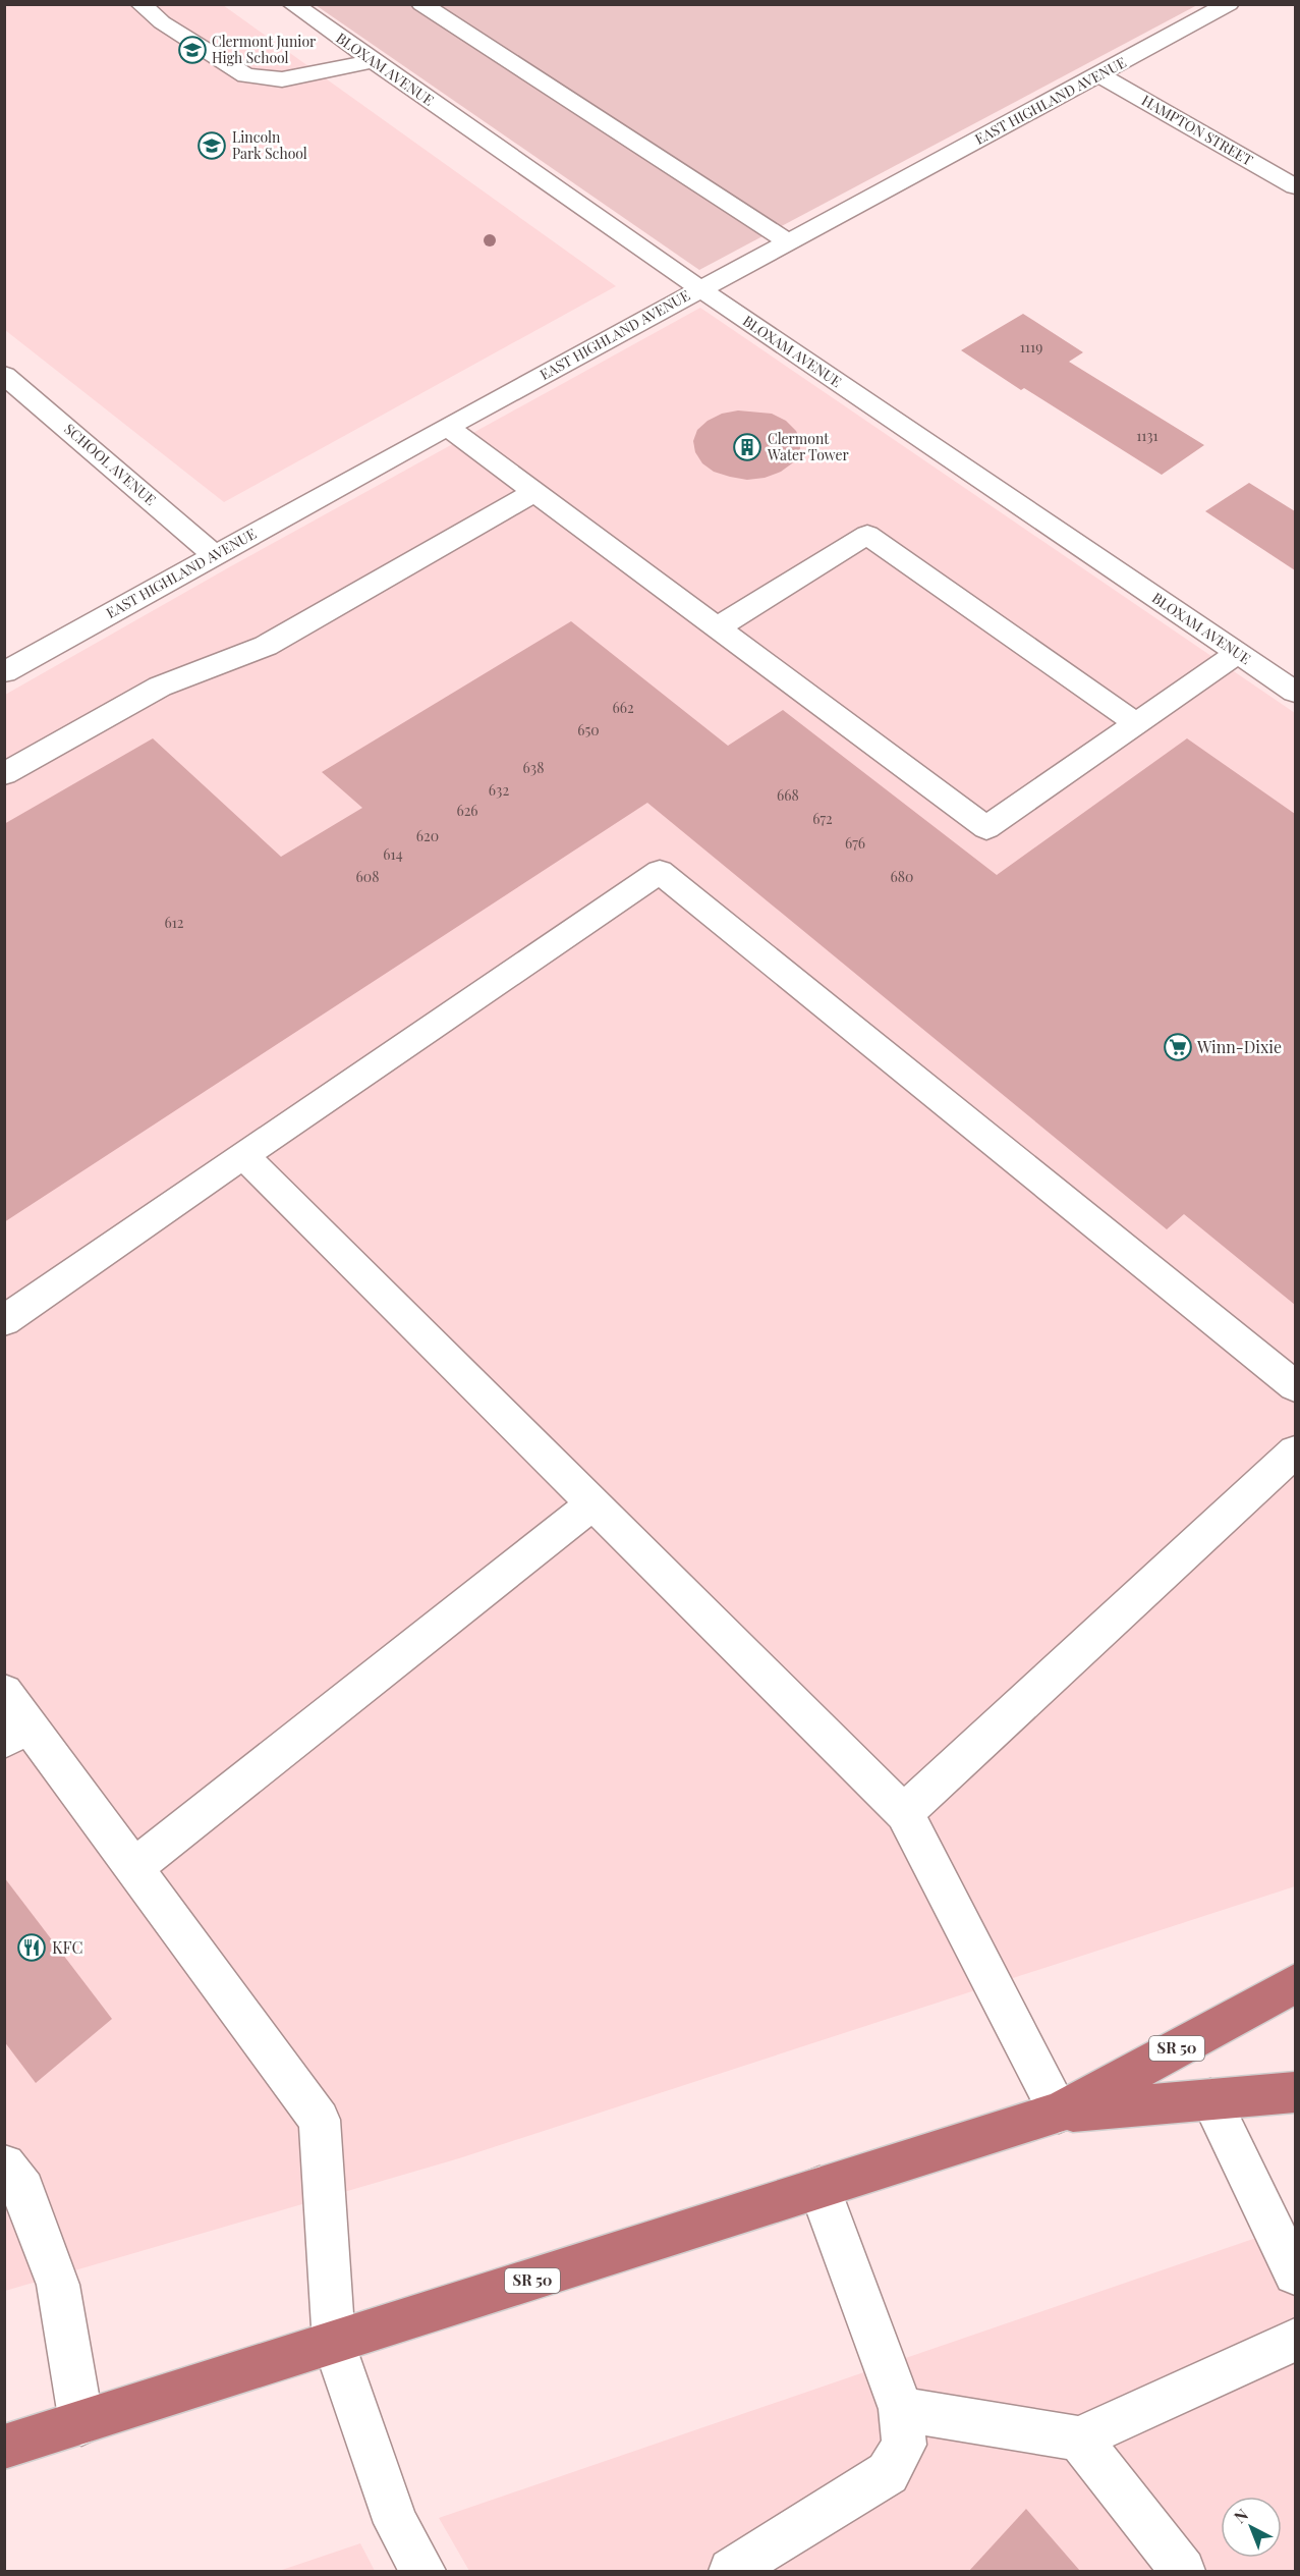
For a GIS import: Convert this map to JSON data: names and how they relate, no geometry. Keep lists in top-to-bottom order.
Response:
{
  "streets": {
    "highway": ["SR 50"],
    "street": [
      "BLOXAM AVENUE",
      "EAST HIGHLAND AVENUE",
      "HAMPTON STREET",
      "SCHOOL AVENUE"
    ]
  },
  "crossings": [
    ["BLOXAM AVENUE", "EAST HIGHLAND AVENUE"],
    ["EAST HIGHLAND AVENUE", "HAMPTON STREET"],
    ["EAST HIGHLAND AVENUE", "SCHOOL AVENUE"]
  ],
  "places": {
    "school or university": ["Clermont Junior High School", "Lincoln Park School"],
    "building": ["Clermont Water Tower"],
    "supermarket": ["Winn-Dixie"],
    "restaurant": ["KFC"]
  },
  "house_numbers": [
    "1119",
    "1131",
    "662",
    "650",
    "638",
    "632",
    "668",
    "626",
    "672",
    "620",
    "676",
    "614",
    "608",
    "680",
    "612"
  ],
  "north": "top left"
}
